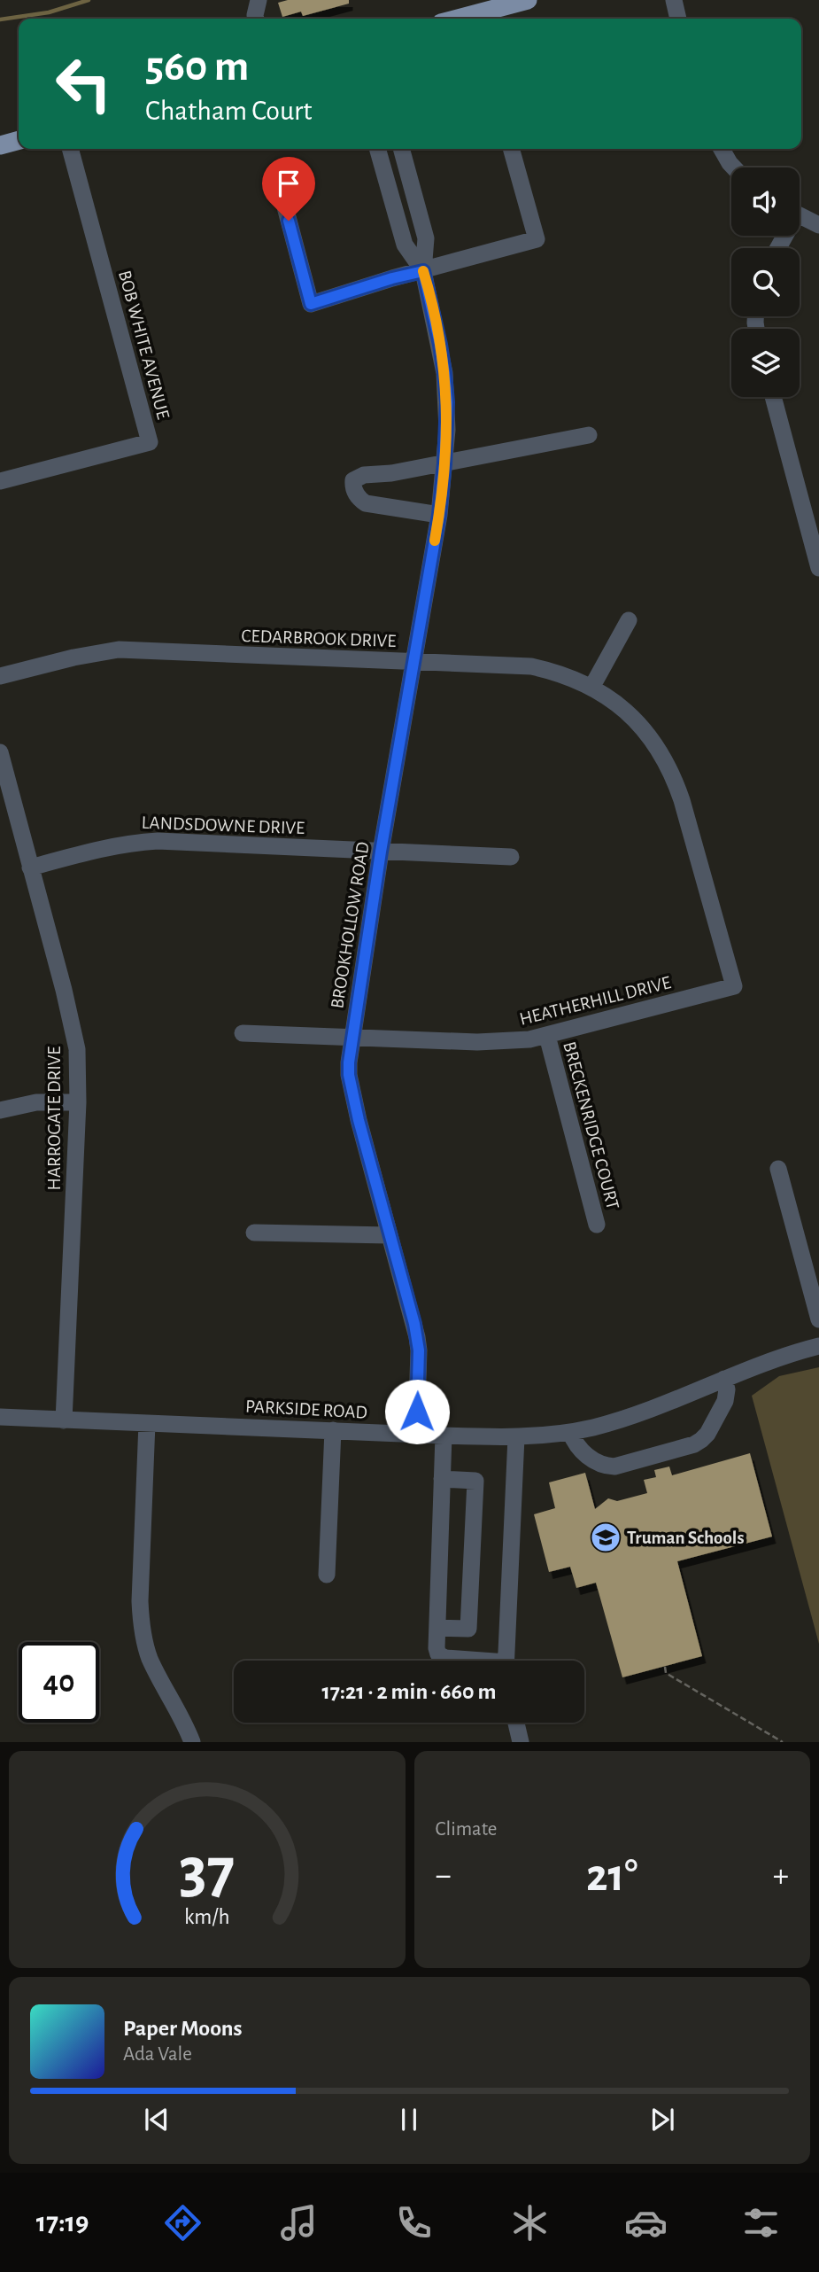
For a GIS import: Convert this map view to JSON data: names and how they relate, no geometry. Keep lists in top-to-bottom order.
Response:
{
  "streets": {
    "street": [
      "BOB WHITE AVENUE",
      "CEDARBROOK DRIVE",
      "LANDSDOWNE DRIVE",
      "BROOKHOLLOW ROAD",
      "HEATHERHILL DRIVE",
      "HARROGATE DRIVE",
      "BRECKENRIDGE COURT",
      "PARKSIDE ROAD"
    ]
  },
  "crossings": [
    ["CEDARBROOK DRIVE", "BROOKHOLLOW ROAD"],
    ["CEDARBROOK DRIVE", "HEATHERHILL DRIVE"],
    ["LANDSDOWNE DRIVE", "BROOKHOLLOW ROAD"],
    ["LANDSDOWNE DRIVE", "HARROGATE DRIVE"],
    ["BROOKHOLLOW ROAD", "HEATHERHILL DRIVE"],
    ["BROOKHOLLOW ROAD", "PARKSIDE ROAD"],
    ["HEATHERHILL DRIVE", "BRECKENRIDGE COURT"],
    ["HARROGATE DRIVE", "PARKSIDE ROAD"]
  ],
  "places": {
    "school or university": ["Truman Schools"]
  },
  "page": {
    "turn": ["560 m", "Chatham Court"],
    "limit": "40",
    "trip": "17:21 · 2 min · 660 m",
    "tile": "Climate",
    "heat": ["−", "21°", "+"],
    "song": ["Paper Moons", "Ada Vale"],
    "tabs": "17:19",
    "gauge": ["37", "km/h"]
  }
}
